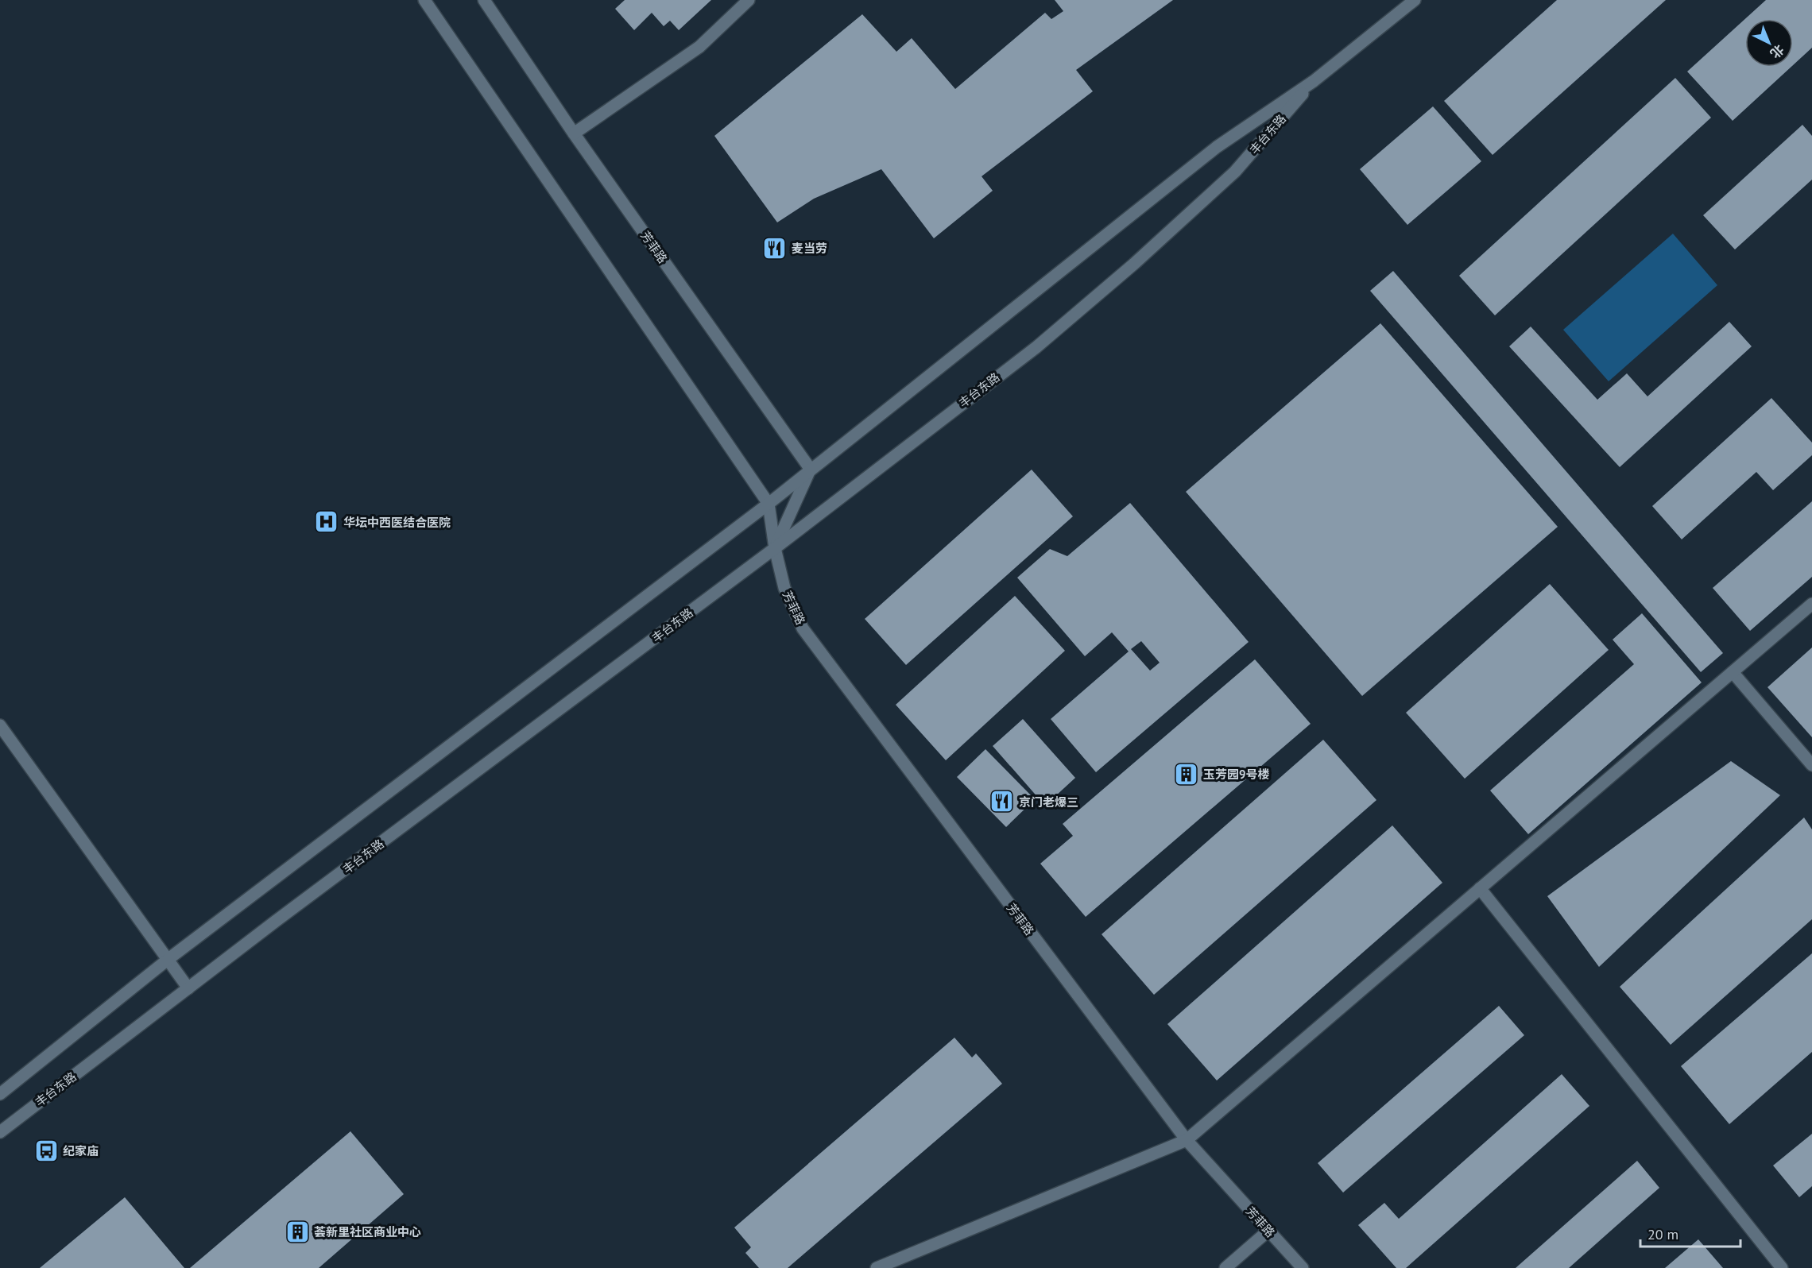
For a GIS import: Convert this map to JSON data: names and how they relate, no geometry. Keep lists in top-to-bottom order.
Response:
{
  "streets": {
    "street": ["丰台东路", "芳菲路"]
  },
  "crossings": [
    ["丰台东路", "芳菲路"]
  ],
  "places": {
    "restaurant": ["麦当劳", "京门老爆三"],
    "hospital": ["华坛中西医结合医院"],
    "building": ["玉芳园9号楼", "荟新里社区商业中心"],
    "bus stop": ["纪家庙"]
  },
  "scale_bar": "20 m",
  "north": "bottom right"
}
